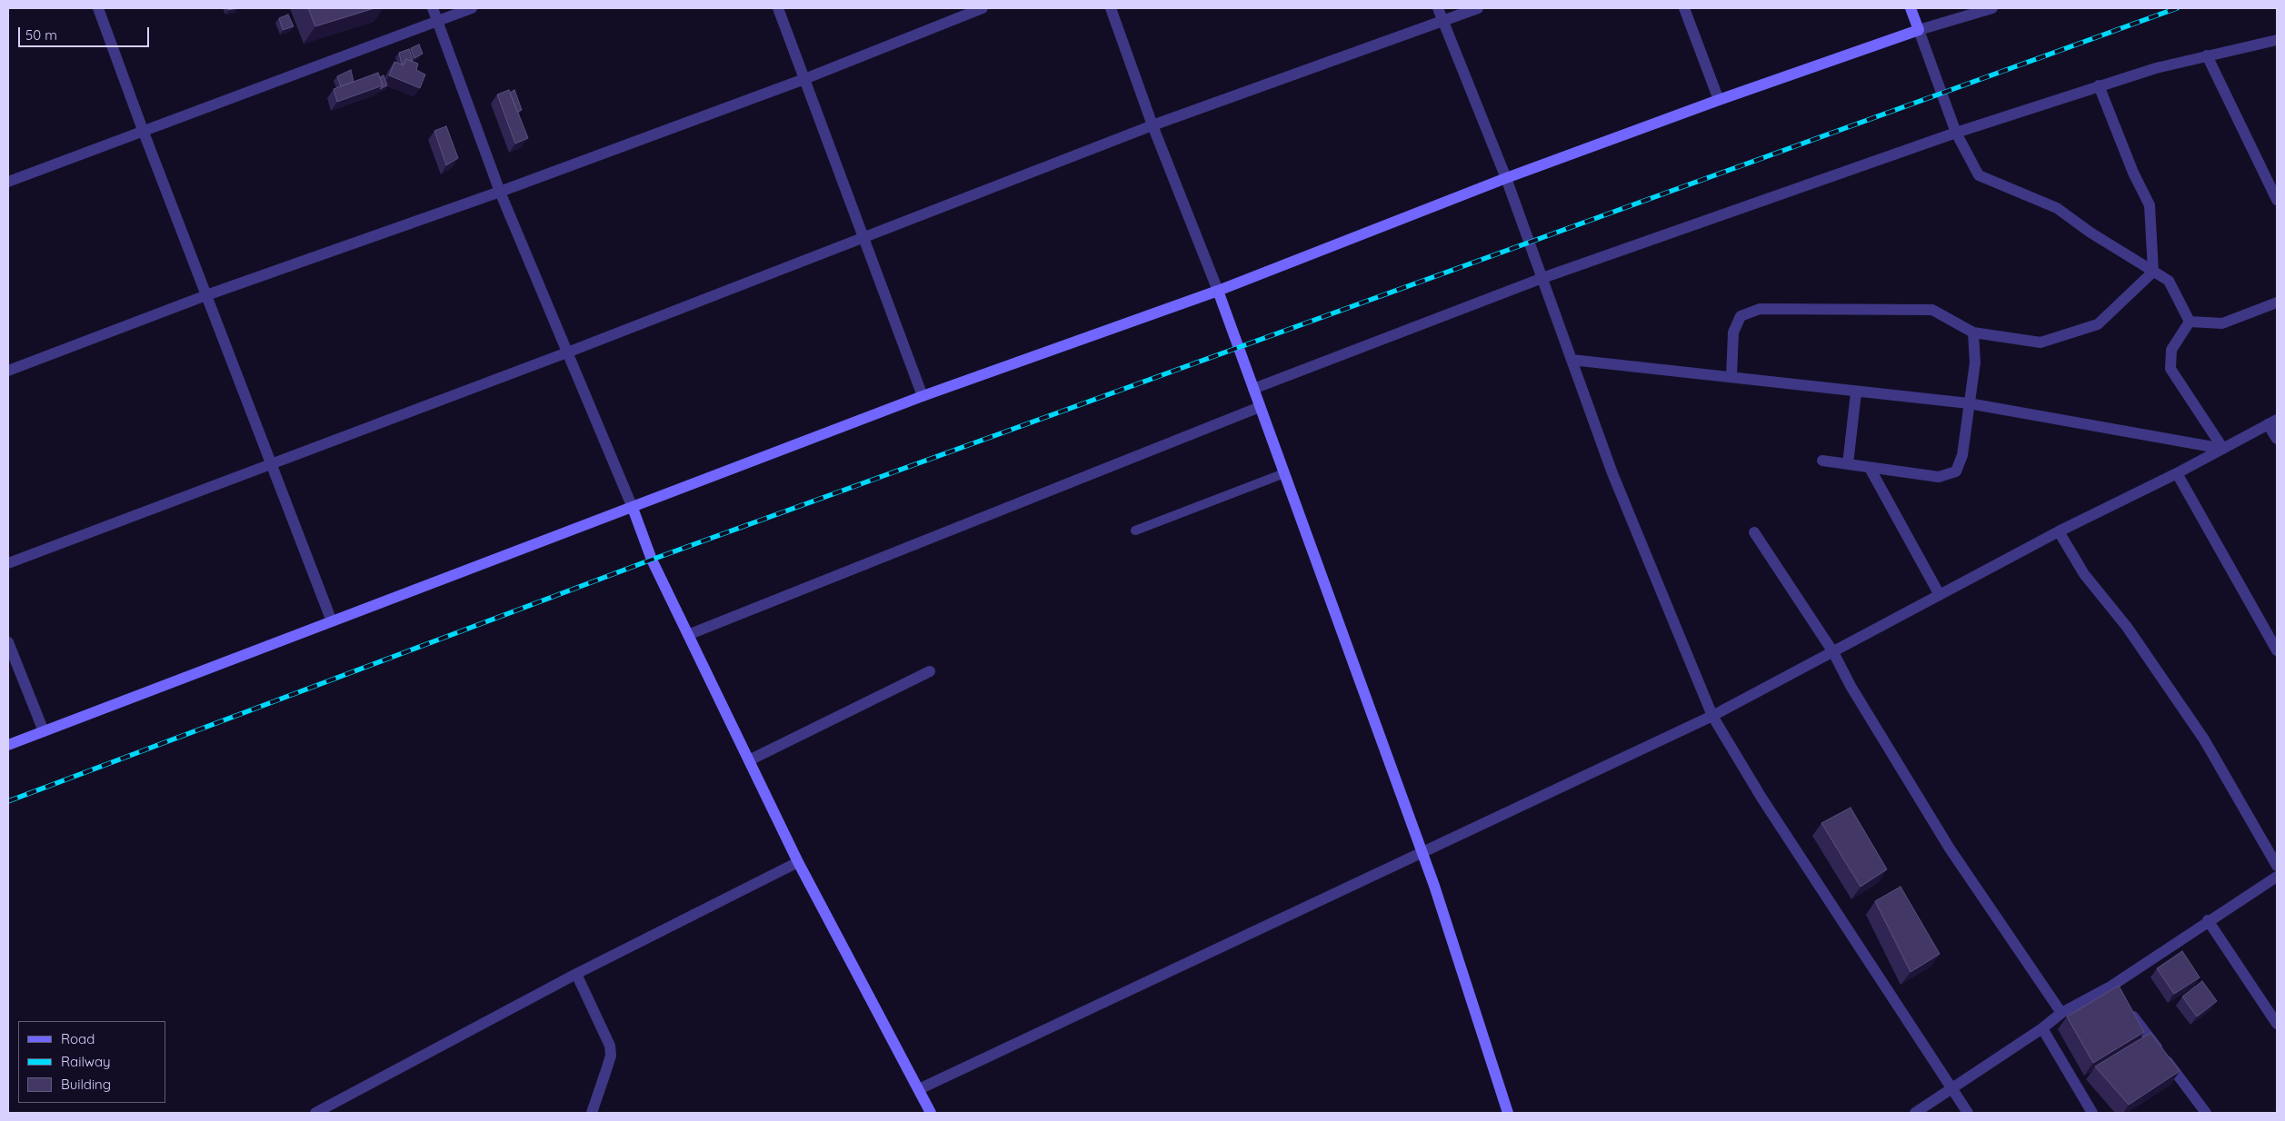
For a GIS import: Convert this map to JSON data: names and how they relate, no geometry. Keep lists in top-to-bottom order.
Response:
{
  "legend": ["Road", "Railway", "Building"],
  "scale_bar": "50 m"
}
